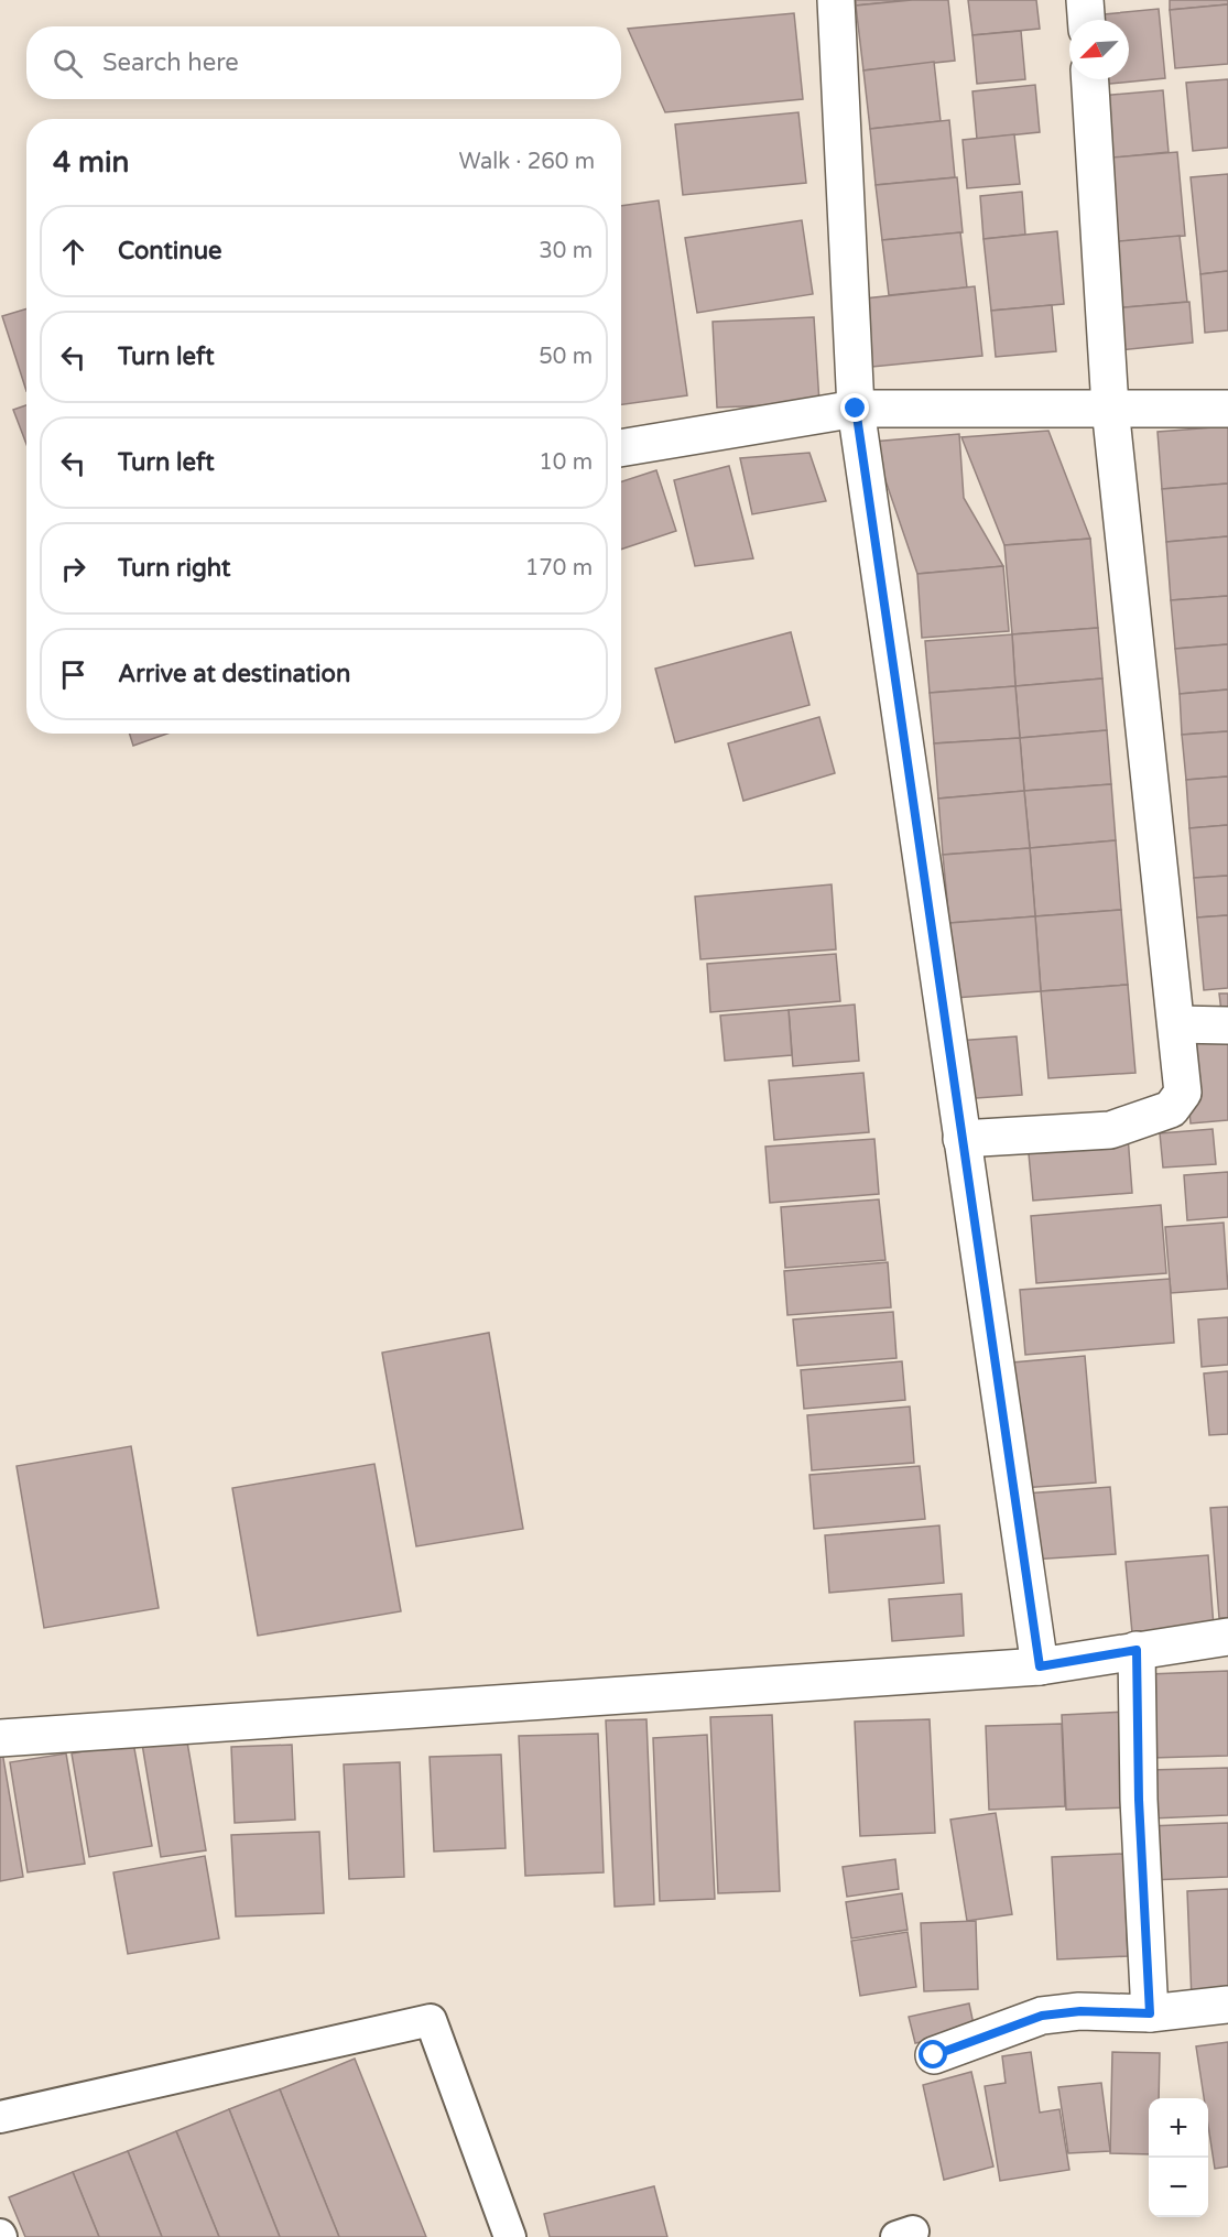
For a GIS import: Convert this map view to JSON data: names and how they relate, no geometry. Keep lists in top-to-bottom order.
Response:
{
  "north": "bottom left",
  "page": {
    "search": "Search here",
    "heading": ["4 min", "Walk · 260 m"],
    "list": [
      ["Continue", "30 m"],
      ["Turn left", "50 m"],
      ["Turn left", "10 m"],
      ["Turn right", "170 m"],
      "Arrive at destination"
    ],
    "map_buttons": ["+", "−"]
  }
}
